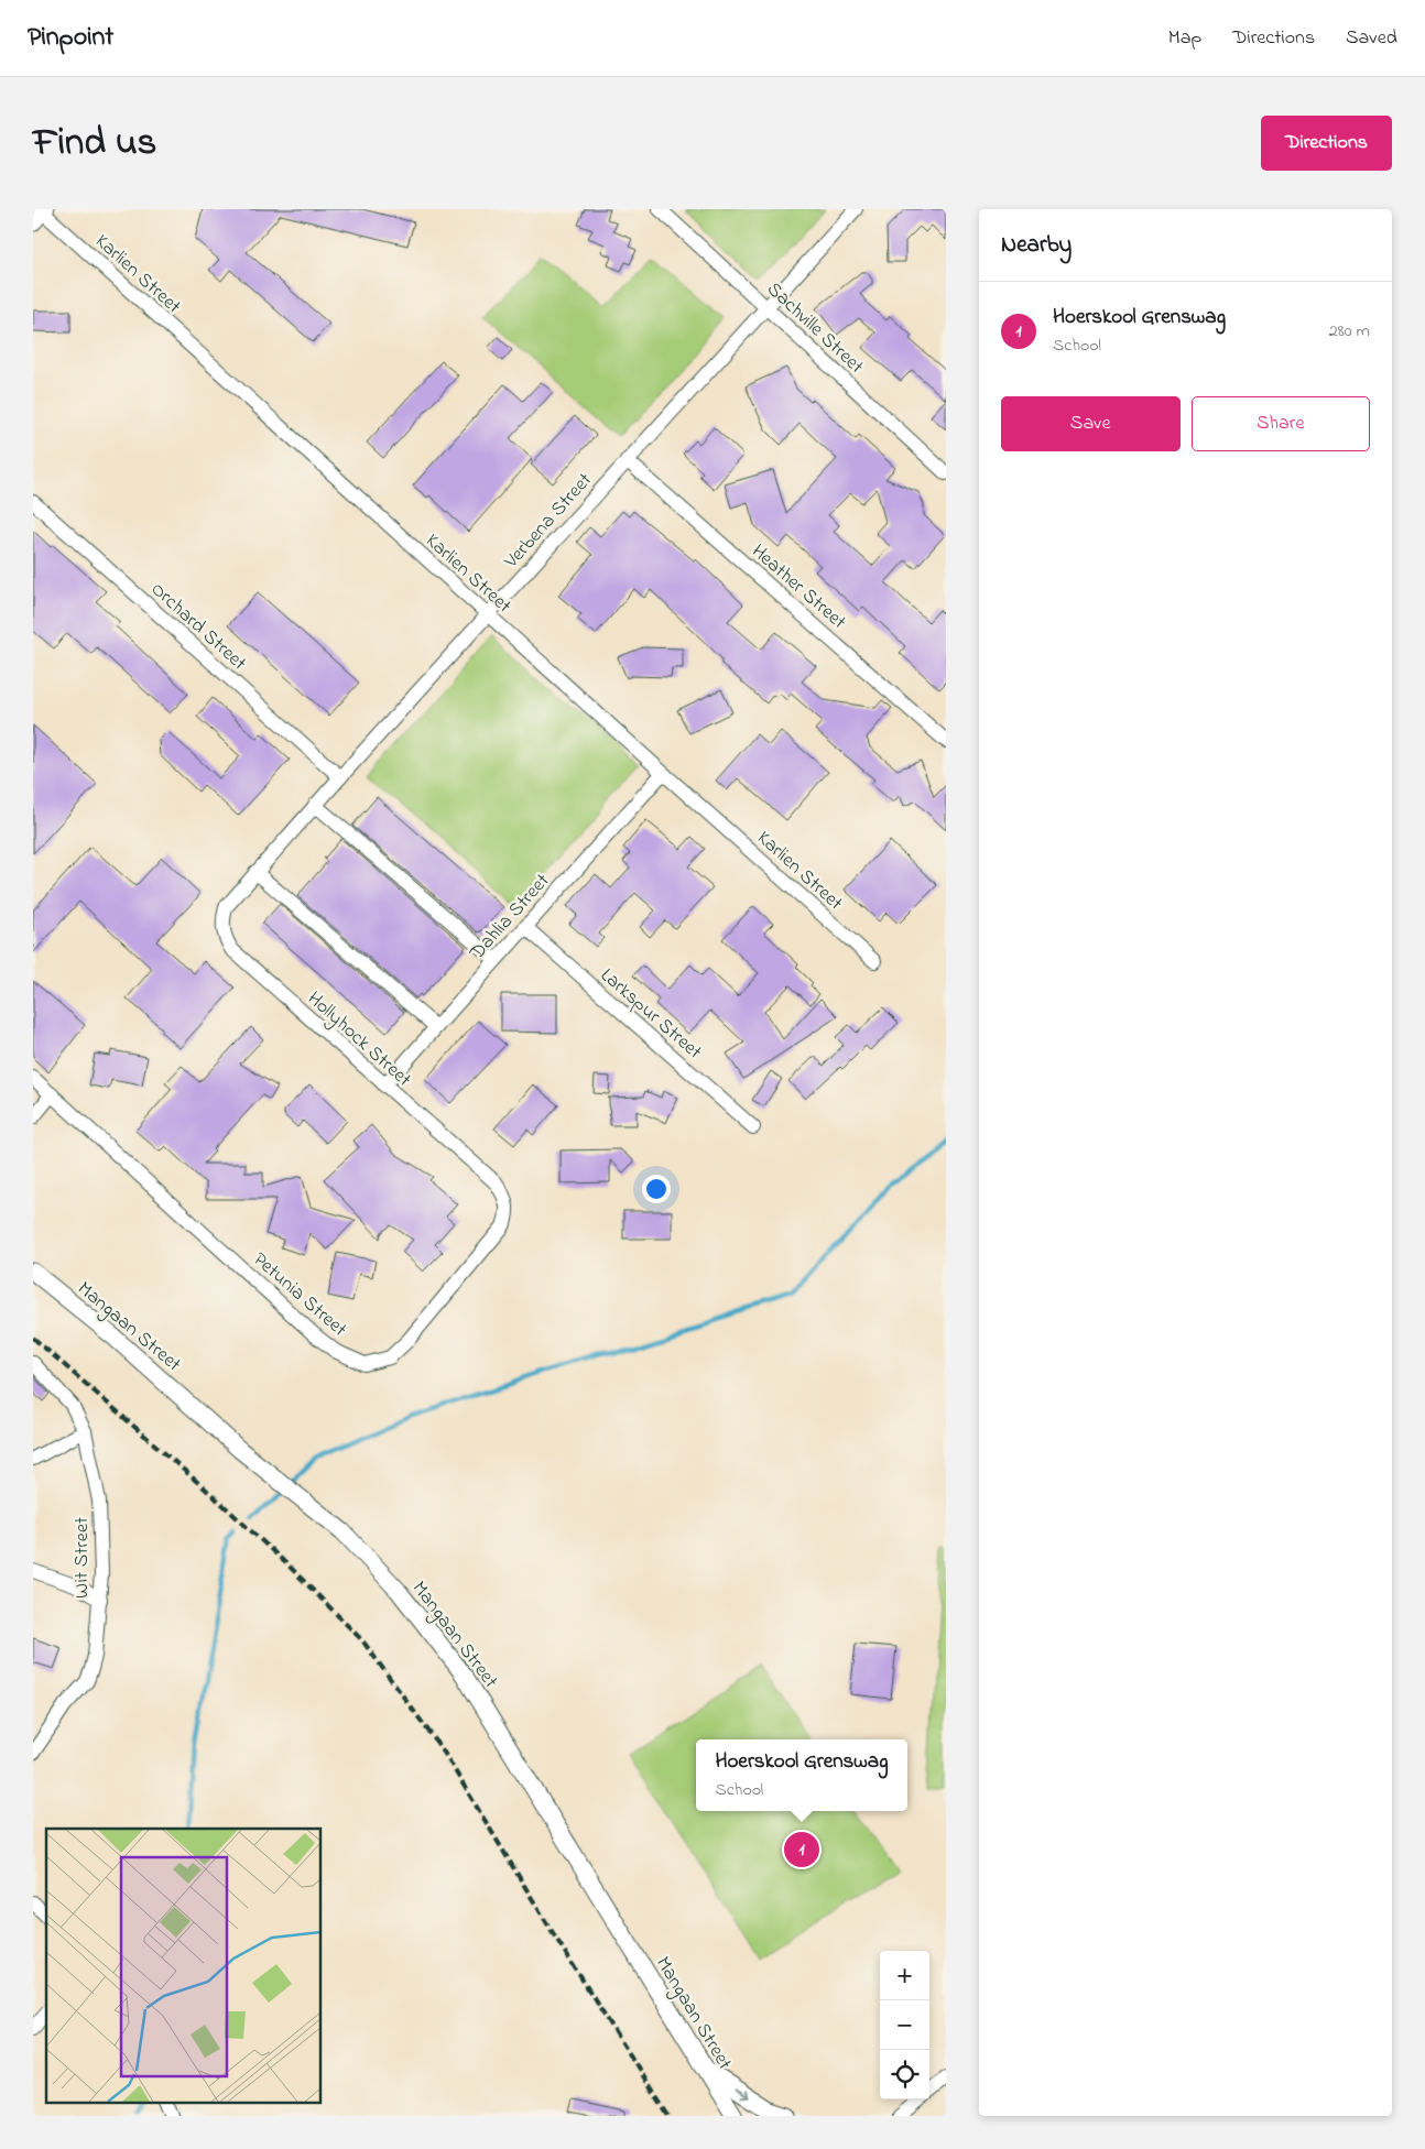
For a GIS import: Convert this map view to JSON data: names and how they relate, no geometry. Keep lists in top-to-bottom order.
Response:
{
  "streets": {
    "street": [
      "Karlien Street",
      "Sachville Street",
      "Verbena Street",
      "Heather Street",
      "Orchard Street",
      "Dahlia Street",
      "Larkspur Street",
      "Hollyhock Street",
      "Petunia Street",
      "Mangaan Street",
      "Wit Street"
    ]
  },
  "crossings": [
    ["Karlien Street", "Verbena Street"],
    ["Karlien Street", "Dahlia Street"],
    ["Sachville Street", "Verbena Street"],
    ["Verbena Street", "Heather Street"],
    ["Verbena Street", "Orchard Street"],
    ["Verbena Street", "Hollyhock Street"],
    ["Dahlia Street", "Larkspur Street"],
    ["Dahlia Street", "Hollyhock Street"],
    ["Hollyhock Street", "Petunia Street"]
  ],
  "page": {
    "header": "Pinpoint",
    "nav": ["Map", "Directions", "Saved"],
    "title": "Find us",
    "buttons": [
      "Directions",
      ["Save", "Share"]
    ],
    "heading": "Nearby",
    "list": [
      {
        "mark": "1",
        "name": "Hoerskool Grenswag",
        "note": "School",
        "value": "280 m"
      }
    ],
    "popup": ["Hoerskool Grenswag", "School"],
    "pins": "1",
    "map_buttons": ["+", "−"]
  }
}
